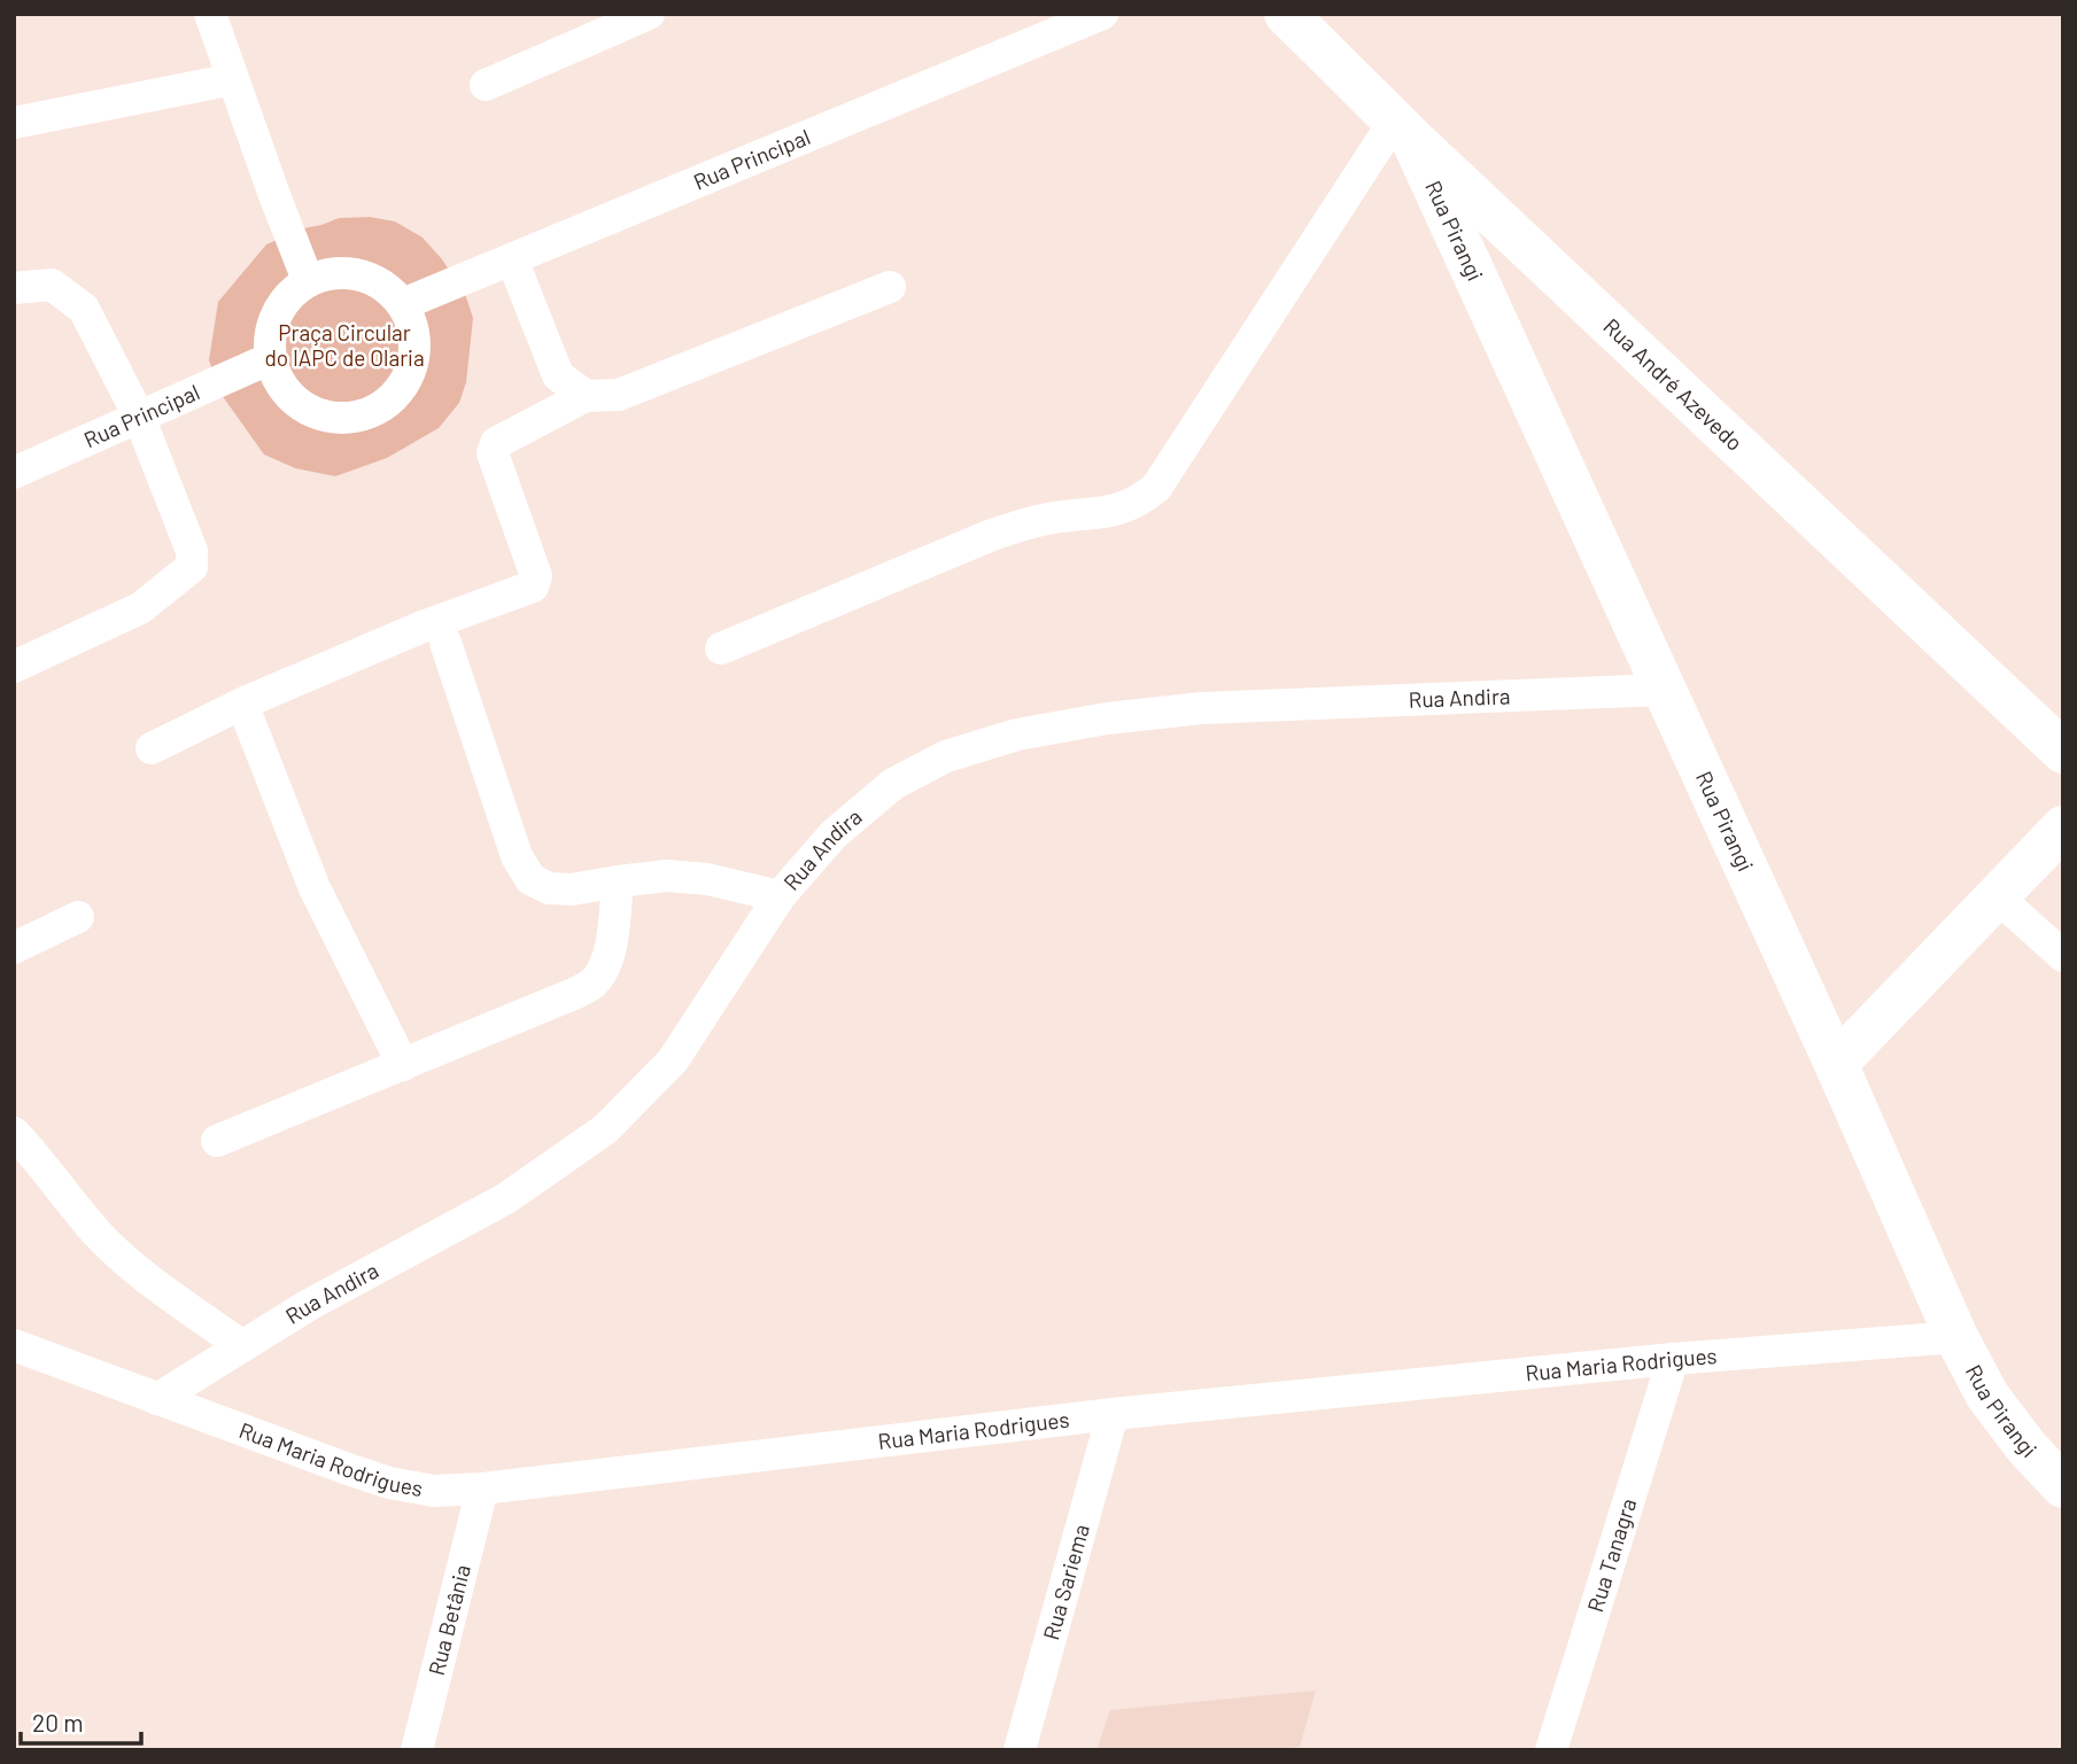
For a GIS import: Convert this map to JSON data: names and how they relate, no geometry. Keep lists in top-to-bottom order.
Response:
{
  "streets": {
    "street": [
      "Rua Principal",
      "Rua Pirangi",
      "Rua André Azevedo",
      "Rua Andira",
      "Rua Maria Rodrigues",
      "Rua Tanagra",
      "Rua Sariema",
      "Rua Betânia"
    ]
  },
  "crossings": [
    ["Rua Pirangi", "Rua André Azevedo"],
    ["Rua Pirangi", "Rua Andira"],
    ["Rua Pirangi", "Rua Maria Rodrigues"],
    ["Rua Andira", "Rua Maria Rodrigues"],
    ["Rua Maria Rodrigues", "Rua Tanagra"],
    ["Rua Maria Rodrigues", "Rua Sariema"],
    ["Rua Maria Rodrigues", "Rua Betânia"]
  ],
  "parks": ["Praça Circular do IAPC de Olaria"],
  "scale_bar": "20 m"
}
